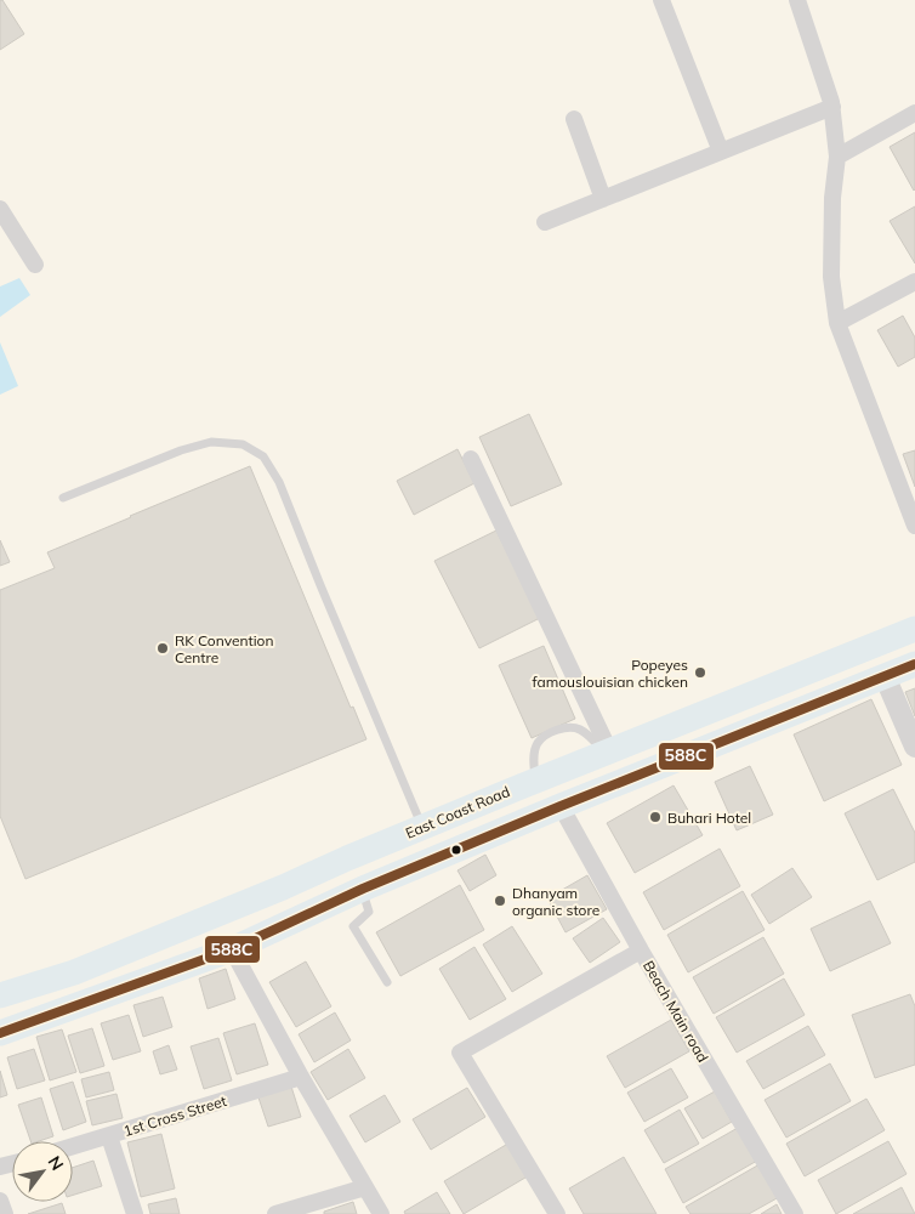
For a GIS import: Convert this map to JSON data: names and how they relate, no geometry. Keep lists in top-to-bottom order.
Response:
{
  "streets": {
    "main road": ["East Coast Road"],
    "street": ["Beach Main road", "1st Cross Street"]
  },
  "places": [
    "RK Convention Centre",
    "Popeyes famouslouisian chicken",
    "Buhari Hotel",
    "Dhanyam organic store"
  ],
  "lines": ["transit line 588C"],
  "north": "top right"
}
